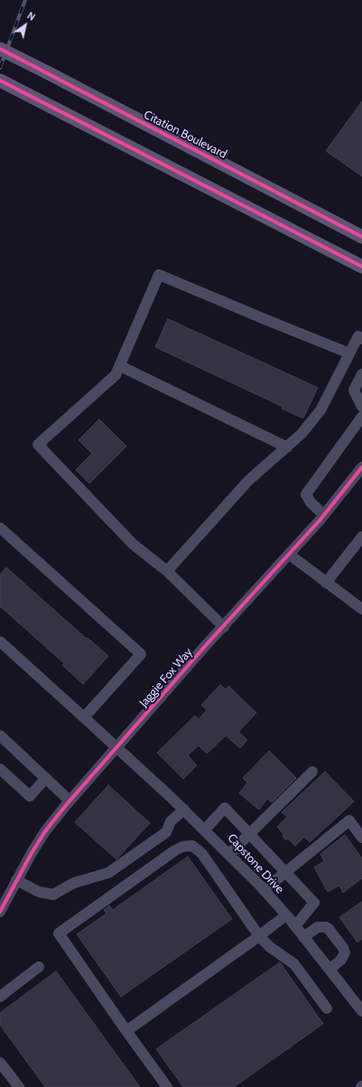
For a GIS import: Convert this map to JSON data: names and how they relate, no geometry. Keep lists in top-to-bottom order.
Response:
{
  "streets": {
    "main road": ["Citation Boulevard"],
    "street": ["Jaggie Fox Way", "Capstone Drive"]
  },
  "crossings": [
    ["Jaggie Fox Way", "Capstone Drive"]
  ],
  "north": "top right"
}
